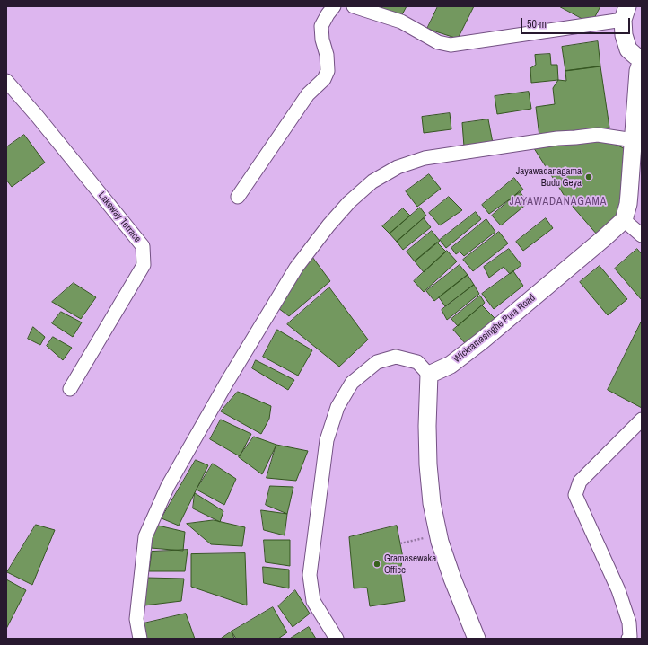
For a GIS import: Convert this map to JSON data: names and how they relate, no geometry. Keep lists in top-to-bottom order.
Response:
{
  "streets": {
    "street": ["Lakeway Terrace", "Wickramasinghe Pura Road"]
  },
  "districts": ["JAYAWADANAGAMA"],
  "places": ["Jayawadanagama Budu Geya", "Gramasewaka Office"],
  "scale_bar": "50 m"
}
